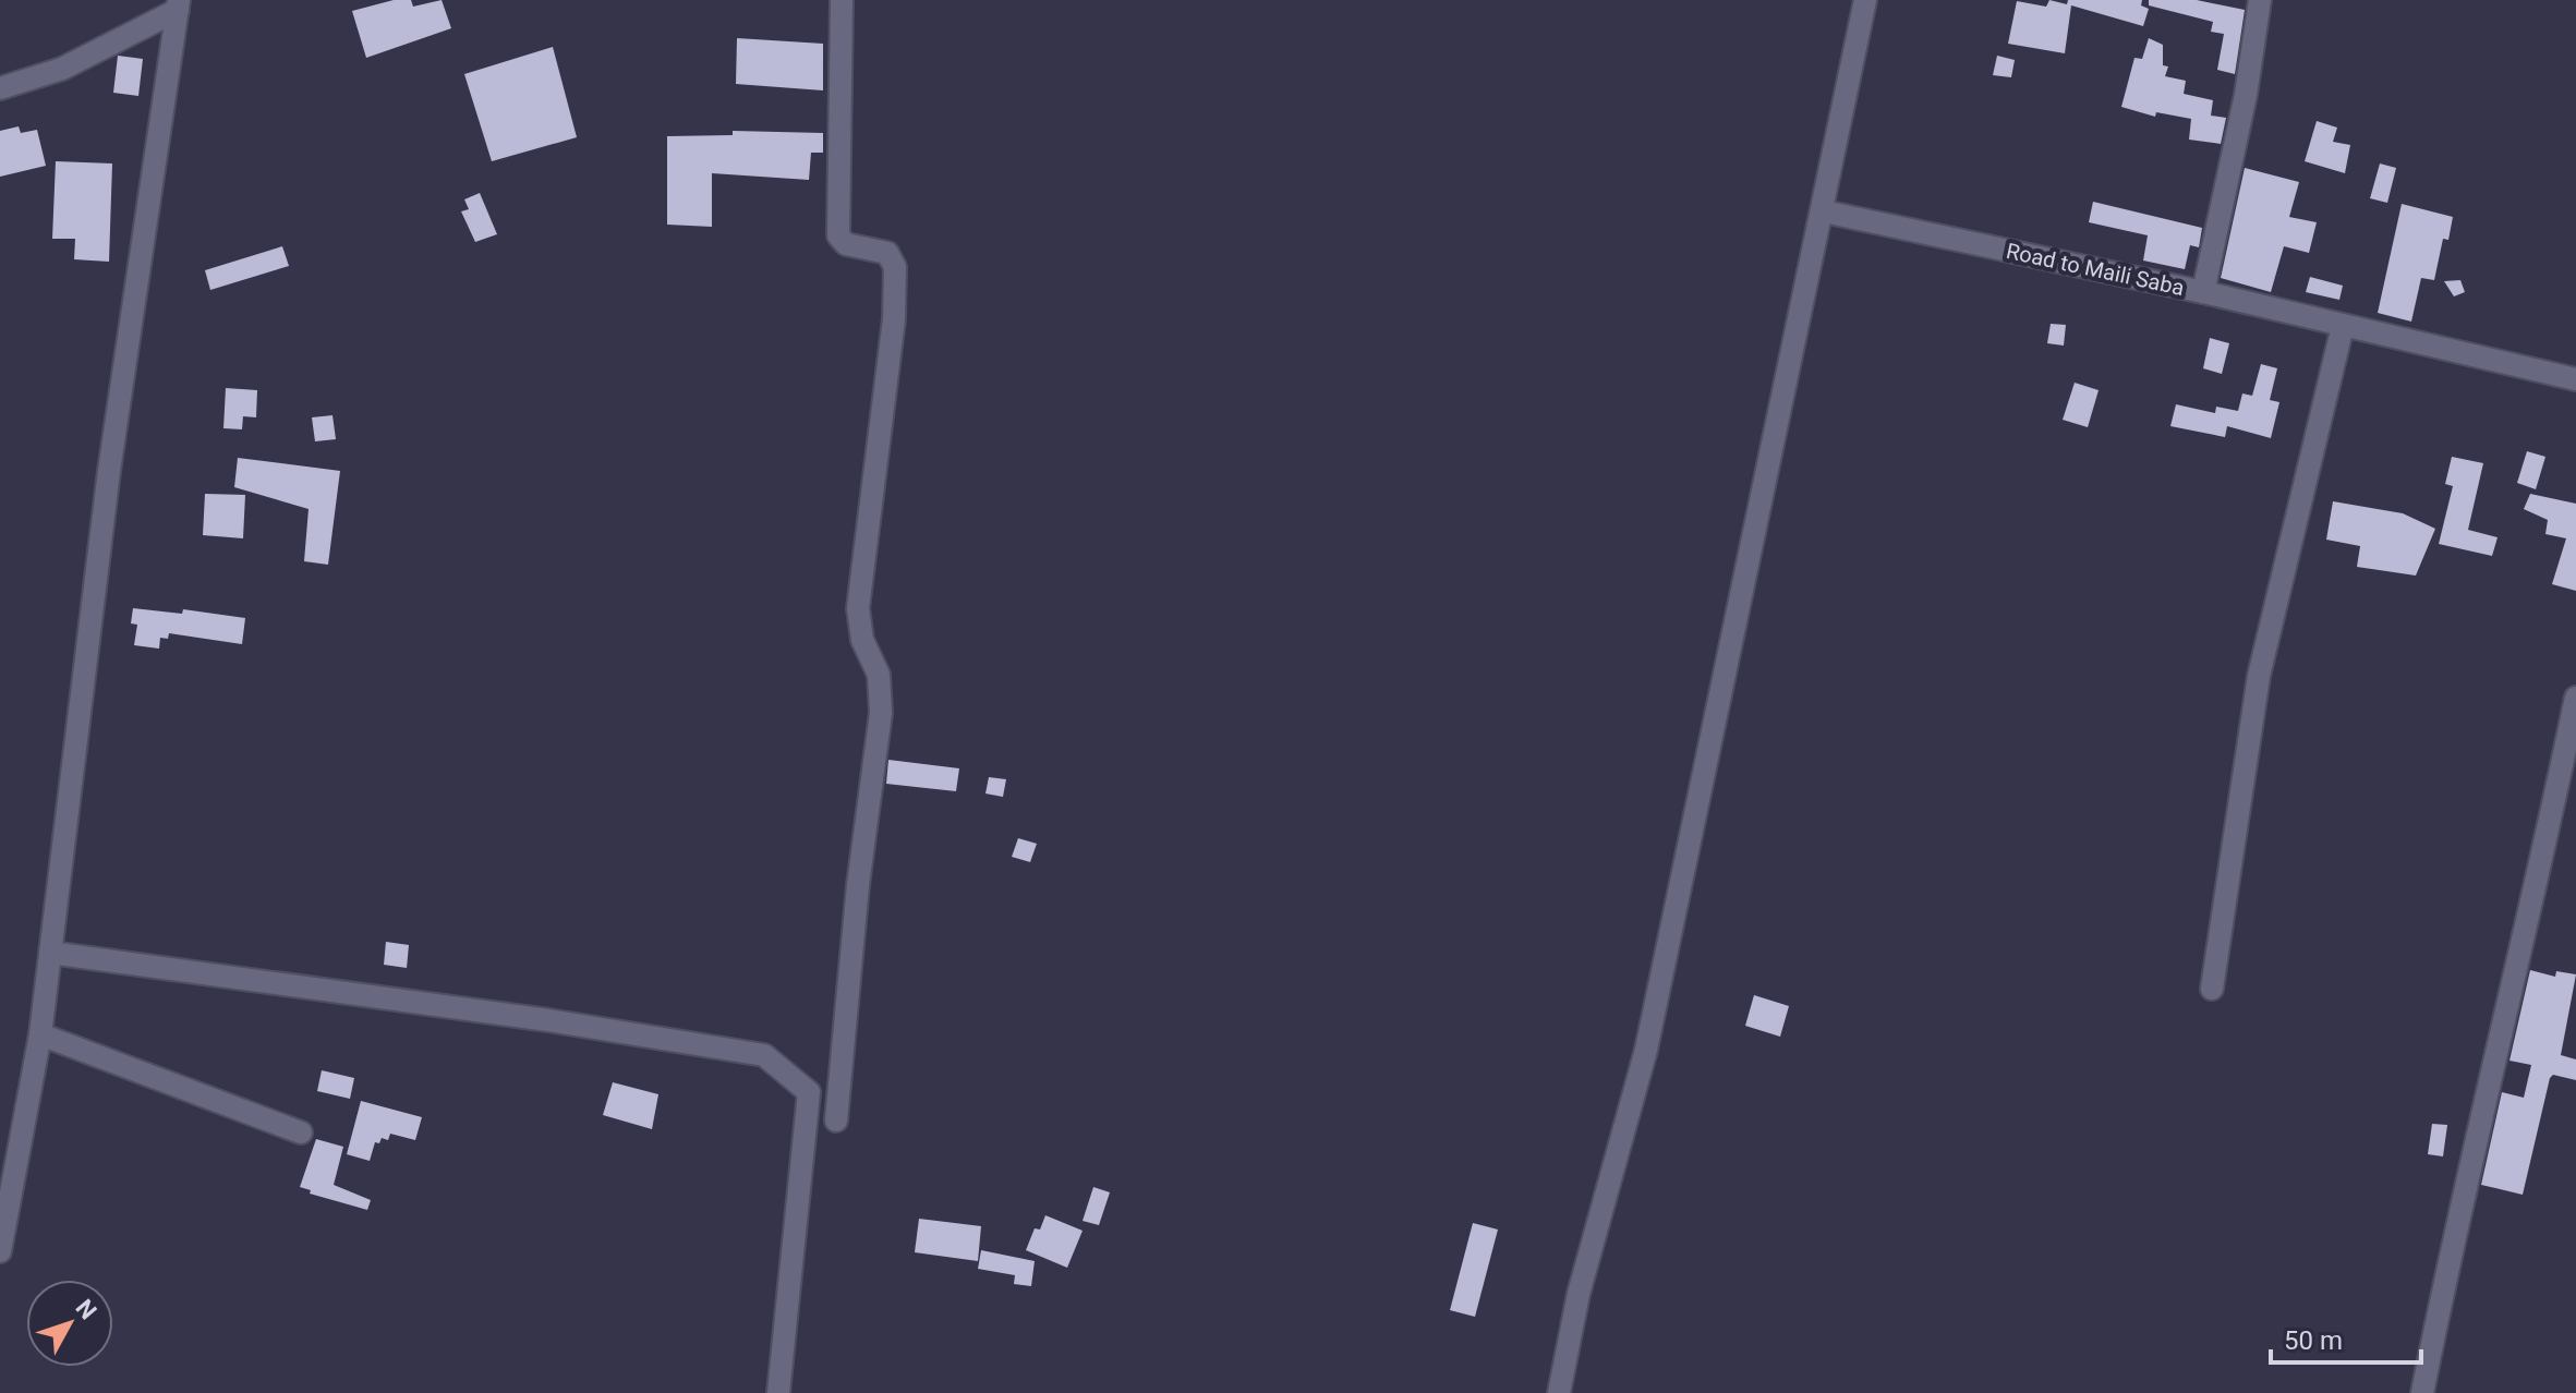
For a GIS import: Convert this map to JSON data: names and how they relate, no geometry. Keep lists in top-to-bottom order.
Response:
{
  "streets": {
    "street": ["Road to Maili Saba"]
  },
  "scale_bar": "50 m",
  "north": "top right"
}
